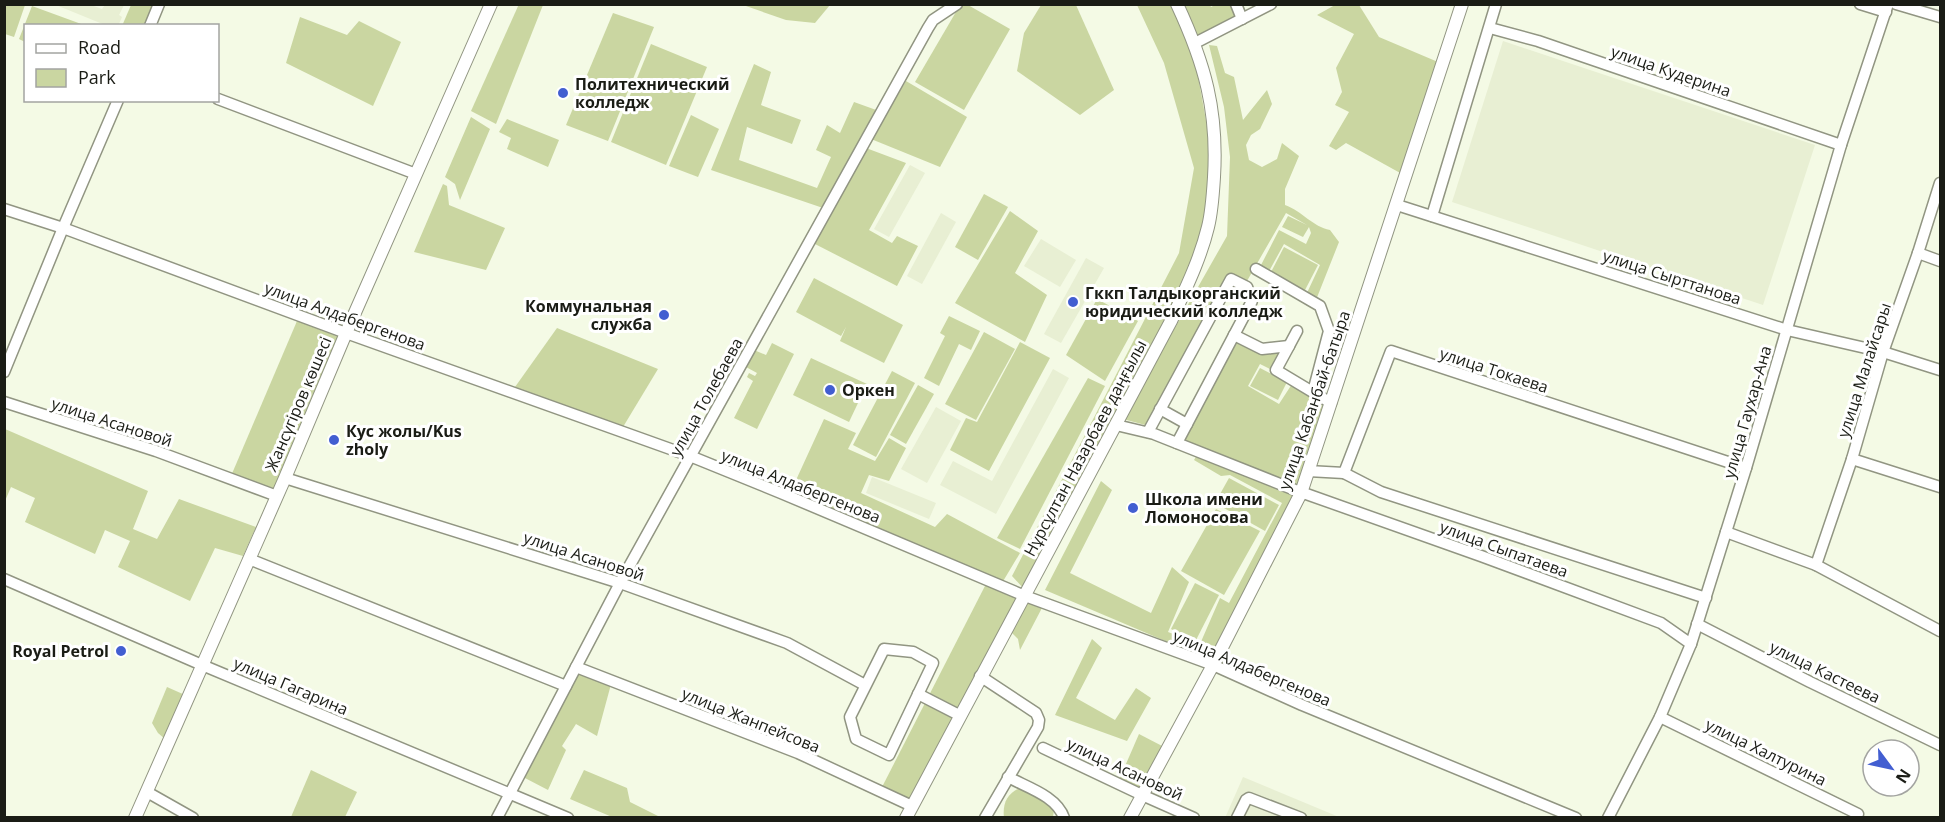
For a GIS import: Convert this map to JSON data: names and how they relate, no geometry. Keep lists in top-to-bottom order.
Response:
{
  "streets": {
    "main road": ["улица Кабанбай-батыра", "Жансүгіров көшесі", "Нұрсұлтан Назарбаев даңғылы"],
    "street": [
      "улица Кудерина",
      "улица Сырттанова",
      "улица Алдабергенова",
      "улица Токаева",
      "улица Малайсары",
      "улица Толебаева",
      "улица Гаухар-Ана",
      "улица Асановой",
      "улица Сыпатаева",
      "улица Кастеева",
      "улица Гагарина",
      "улица Жанпейсова",
      "улица Халтурина"
    ]
  },
  "crossings": [
    ["улица Кудерина", "улица Гаухар-Ана"],
    ["улица Сырттанова", "улица Малайсары"],
    ["улица Сырттанова", "улица Кабанбай-батыра"],
    ["улица Сырттанова", "улица Гаухар-Ана"],
    ["улица Алдабергенова", "улица Толебаева"],
    ["улица Алдабергенова", "улица Кабанбай-батыра"],
    ["улица Алдабергенова", "Жансүгіров көшесі"],
    ["улица Алдабергенова", "Нұрсұлтан Назарбаев даңғылы"],
    ["улица Токаева", "улица Гаухар-Ана"],
    ["улица Толебаева", "улица Асановой"],
    ["улица Толебаева", "улица Гагарина"],
    ["улица Толебаева", "улица Жанпейсова"],
    ["улица Кабанбай-батыра", "улица Асановой"],
    ["улица Кабанбай-батыра", "улица Сыпатаева"],
    ["Жансүгіров көшесі", "улица Асановой"],
    ["Жансүгіров көшесі", "улица Гагарина"],
    ["улица Гаухар-Ана", "улица Сыпатаева"],
    ["улица Гаухар-Ана", "улица Кастеева"],
    ["улица Гаухар-Ана", "улица Халтурина"],
    ["Нұрсұлтан Назарбаев даңғылы", "улица Сыпатаева"],
    ["Нұрсұлтан Назарбаев даңғылы", "улица Жанпейсова"]
  ],
  "places": [
    "Политехнический колледж",
    "Гккп Талдыкорганский юридический колледж",
    "Коммунальная служба",
    "Оркен",
    "Кус жолы/Kus zholy",
    "Школа имени Ломоносова",
    "Royal Petrol"
  ],
  "legend": ["Road", "Park"],
  "north": "bottom right"
}
